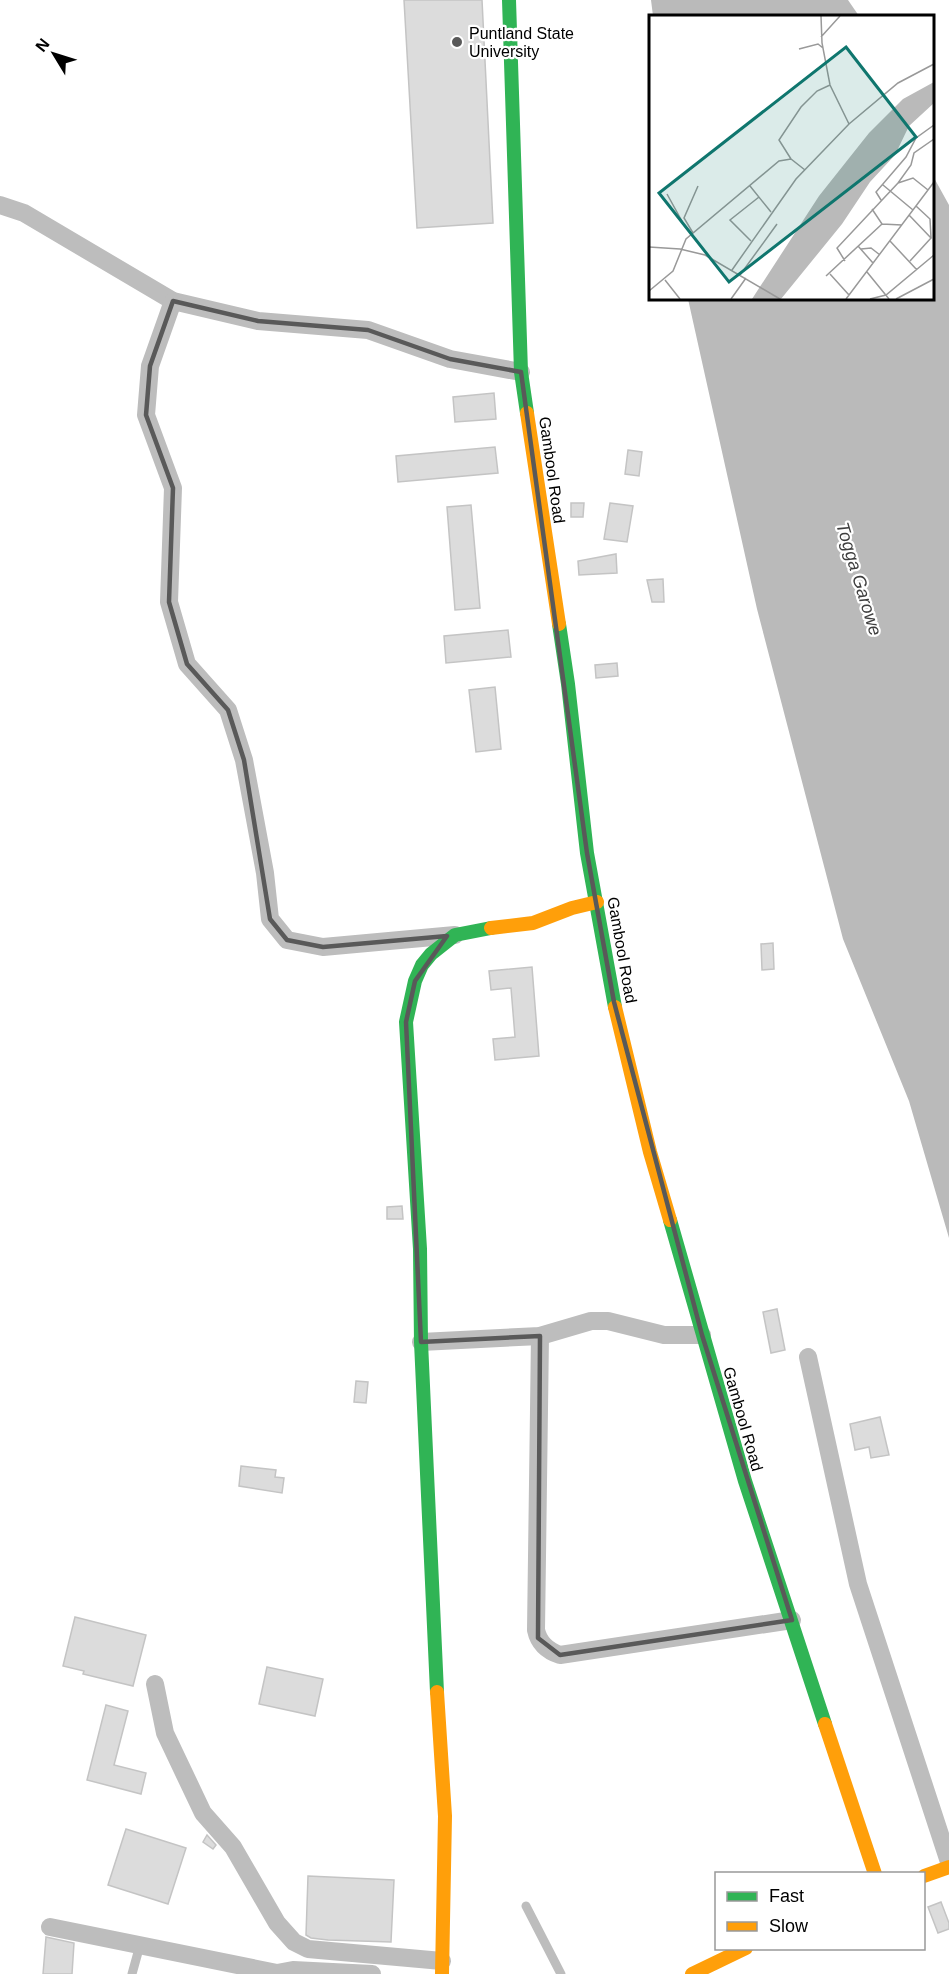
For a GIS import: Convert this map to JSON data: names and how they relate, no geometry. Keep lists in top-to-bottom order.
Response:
{
  "streets": {
    "street": ["Gambool Road"]
  },
  "water": ["Togga Garowe"],
  "places": ["Puntland State University"],
  "legend": ["Fast", "Slow"],
  "north": "top left"
}
